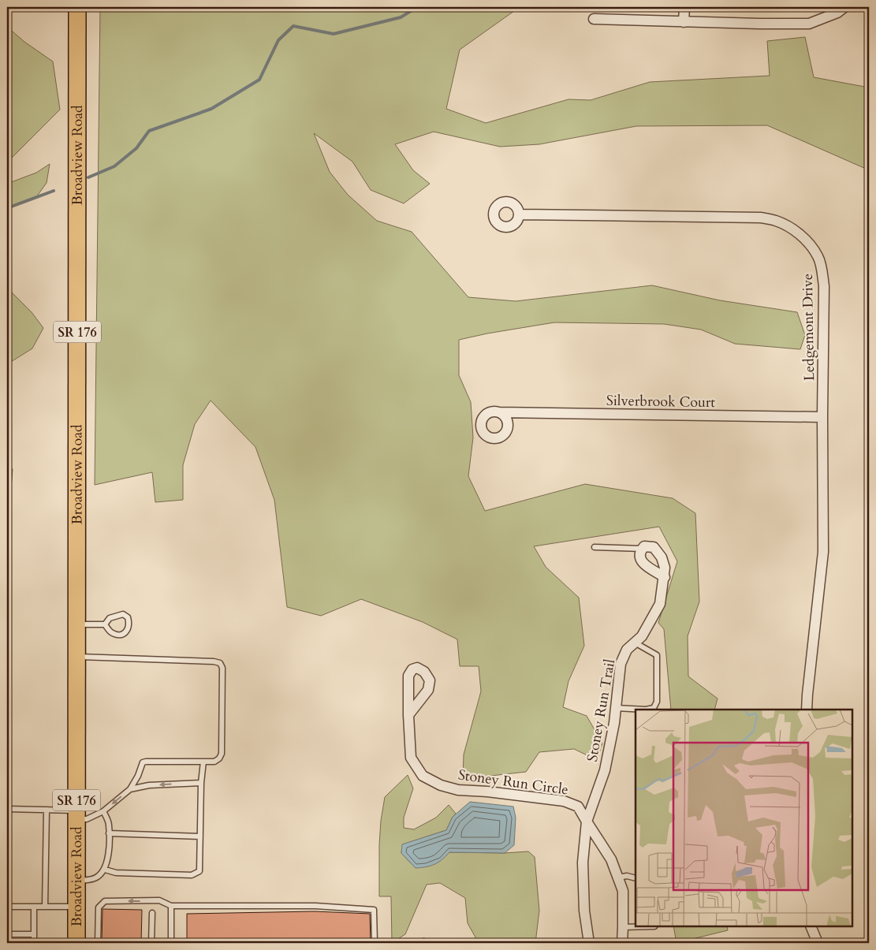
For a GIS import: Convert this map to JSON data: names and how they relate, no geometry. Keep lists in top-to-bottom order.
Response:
{
  "streets": {
    "main road": ["Broadview Road", "SR 176"],
    "street": [
      "Ledgemont Drive",
      "Silverbrook Court",
      "Stoney Run Trail",
      "Stoney Run Circle"
    ]
  },
  "crossings": [
    ["Ledgemont Drive", "Silverbrook Court"],
    ["Stoney Run Trail", "Stoney Run Circle"]
  ]
}
